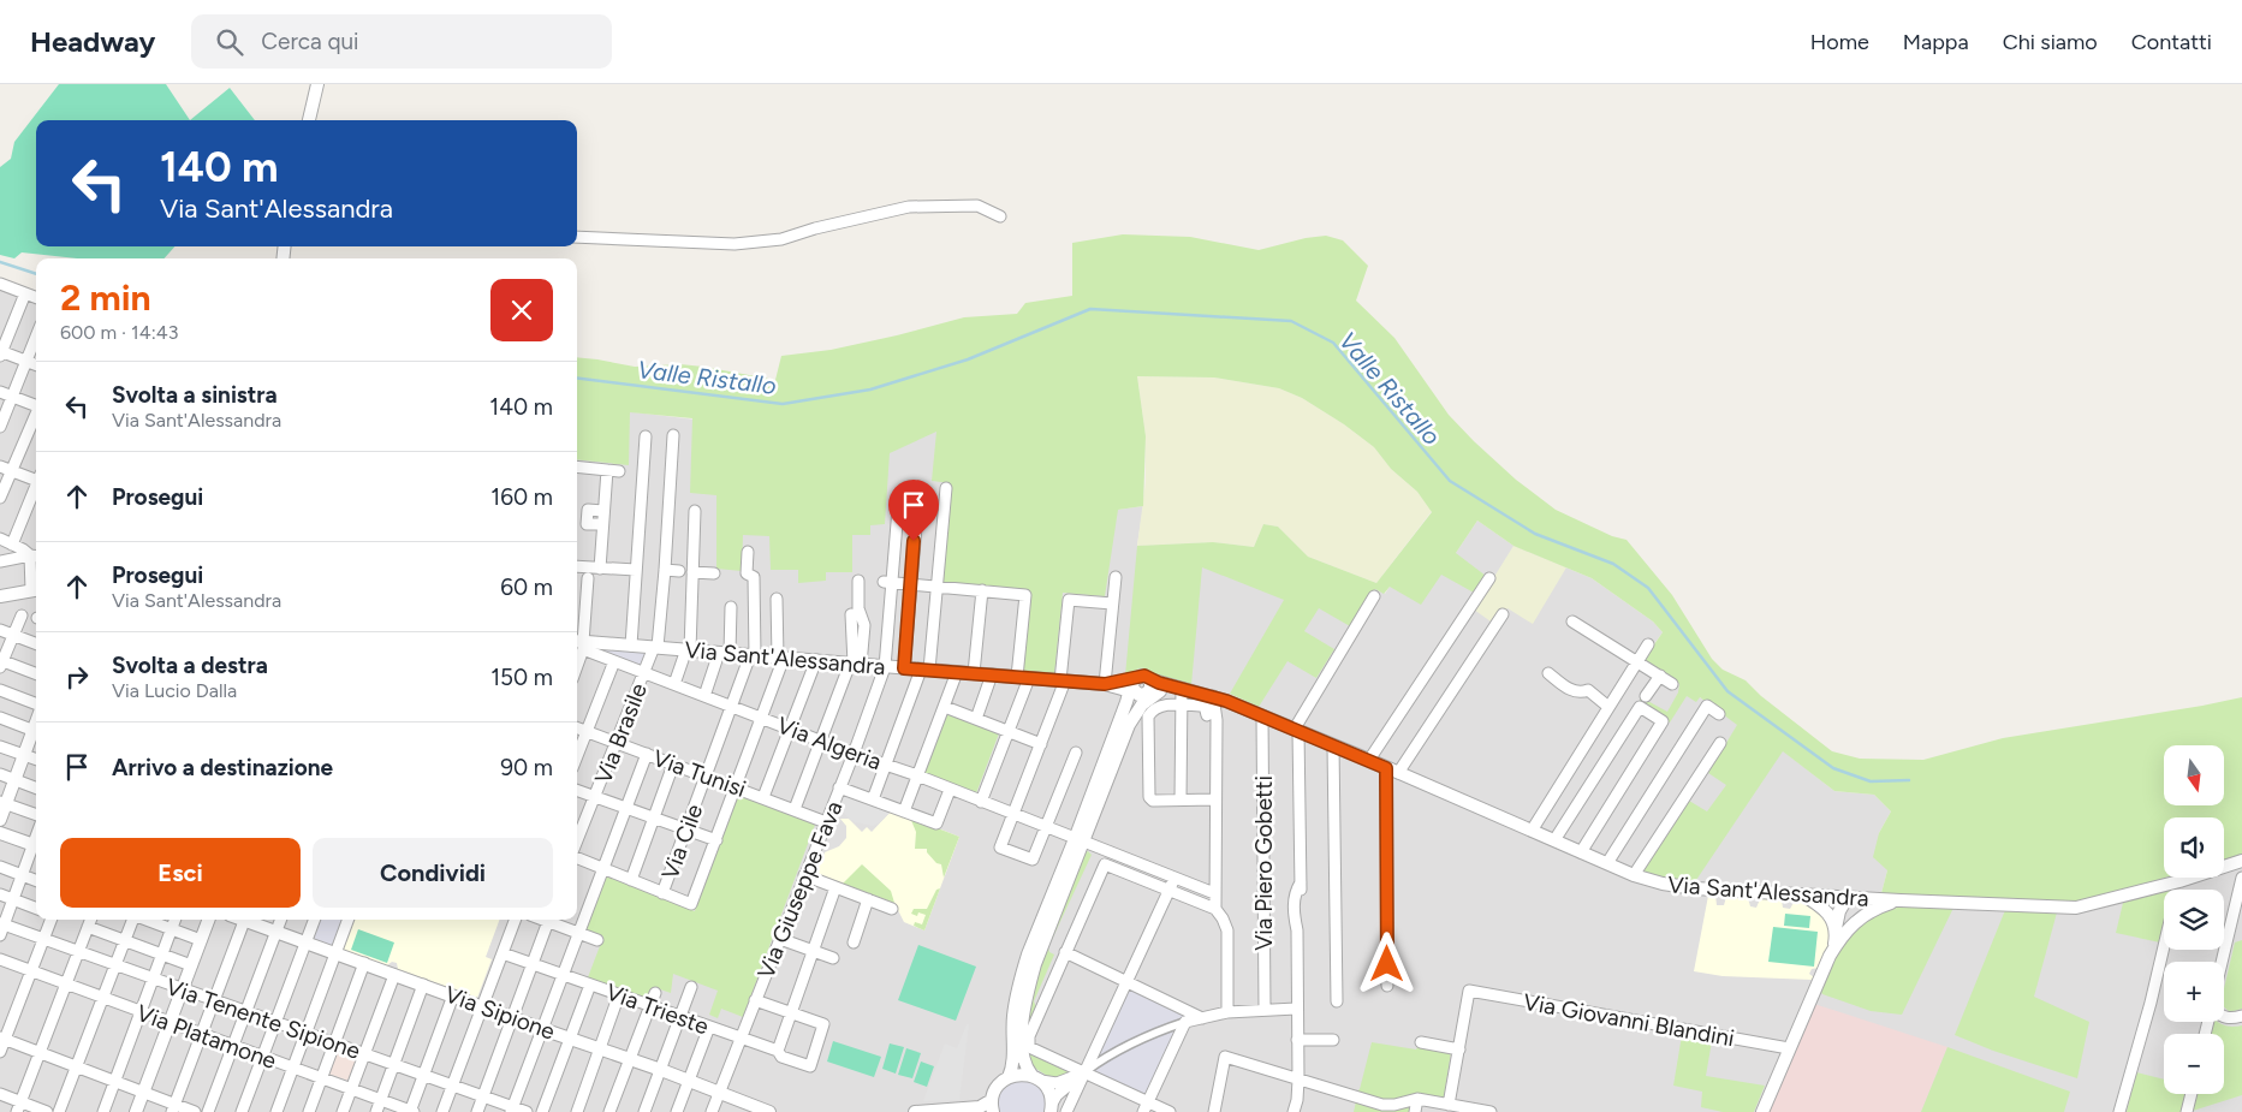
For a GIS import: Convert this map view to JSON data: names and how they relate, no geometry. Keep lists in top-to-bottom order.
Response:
{
  "streets": {
    "street": [
      "Via Sant'Alessandra",
      "Via Brasile",
      "Via Algeria",
      "Via Tunisi",
      "Via Cile",
      "Via Piero Gobetti",
      "Via Giuseppe Fava",
      "Via Trieste",
      "Via Sipione",
      "Via Tenente Sipione",
      "Via Giovanni Blandini",
      "Via Platamone"
    ]
  },
  "crossings": [
    ["Via Sant'Alessandra", "Via Brasile"],
    ["Via Sant'Alessandra", "Via Algeria"],
    ["Via Sant'Alessandra", "Via Cile"],
    ["Via Sant'Alessandra", "Via Piero Gobetti"],
    ["Via Sant'Alessandra", "Via Giuseppe Fava"],
    ["Via Brasile", "Via Algeria"],
    ["Via Brasile", "Via Tunisi"],
    ["Via Algeria", "Via Cile"],
    ["Via Algeria", "Via Giuseppe Fava"],
    ["Via Tunisi", "Via Cile"],
    ["Via Tunisi", "Via Giuseppe Fava"],
    ["Via Giuseppe Fava", "Via Trieste"],
    ["Via Giuseppe Fava", "Via Sipione"]
  ],
  "water": ["Valle Ristallo"],
  "north": "bottom",
  "page": {
    "header": "Headway",
    "search": "Cerca qui",
    "nav": [
      "Home",
      "Mappa",
      "Chi siamo",
      "Contatti"
    ],
    "turn": ["140 m", "Via Sant'Alessandra"],
    "heading": ["2 min", "600 m · 14:43"],
    "list": [
      {
        "name": "Svolta a sinistra",
        "note": "Via Sant'Alessandra",
        "value": "140 m"
      },
      {
        "name": "Prosegui",
        "value": "160 m"
      },
      {
        "name": "Prosegui",
        "note": "Via Sant'Alessandra",
        "value": "60 m"
      },
      {
        "name": "Svolta a destra",
        "note": "Via Lucio Dalla",
        "value": "150 m"
      },
      {
        "name": "Arrivo a destinazione",
        "value": "90 m"
      }
    ],
    "map_buttons": ["+", "−"],
    "buttons": ["Esci", "Condividi"]
  }
}
